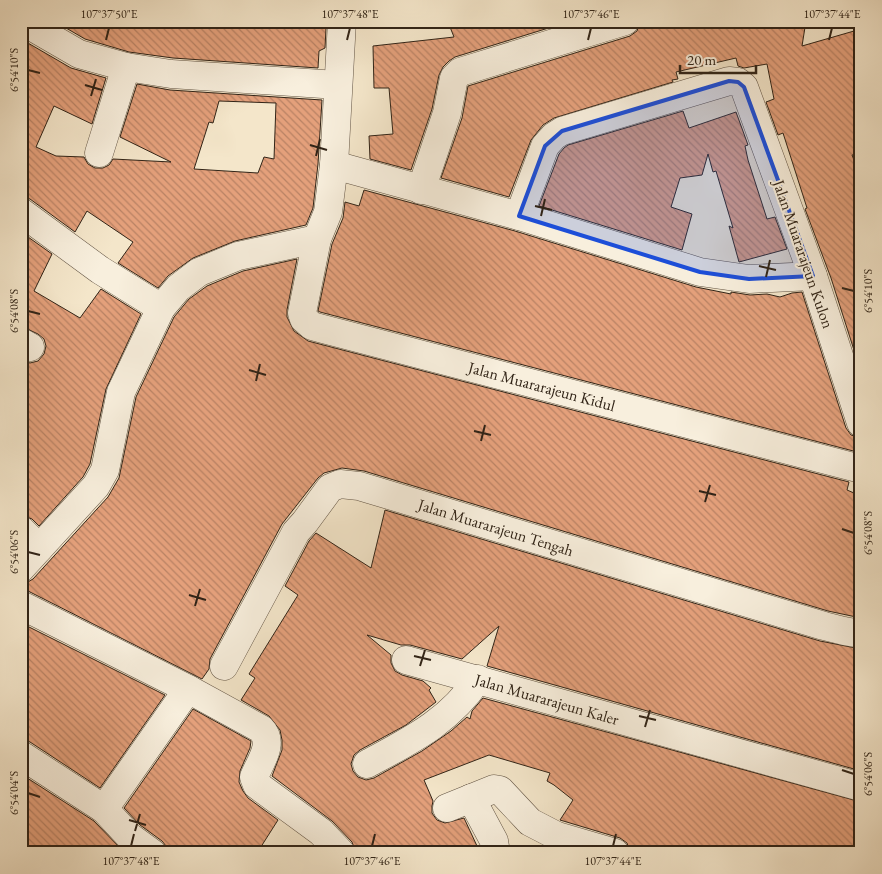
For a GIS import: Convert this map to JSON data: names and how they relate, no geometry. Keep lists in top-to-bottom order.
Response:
{
  "streets": {
    "street": [
      "Jalan Muararajeun Kulon",
      "Jalan Muararajeun Kidul",
      "Jalan Muararajeun Tengah",
      "Jalan Muararajeun Kaler"
    ]
  },
  "scale_bar": "20 m",
  "coordinates": [
    "107°37'50\"E",
    "107°37'48\"E",
    "107°37'46\"E",
    "107°37'44\"E",
    "6°54'10\"S",
    "6°54'08\"S",
    "6°54'06\"S",
    "6°54'04\"S"
  ]
}
